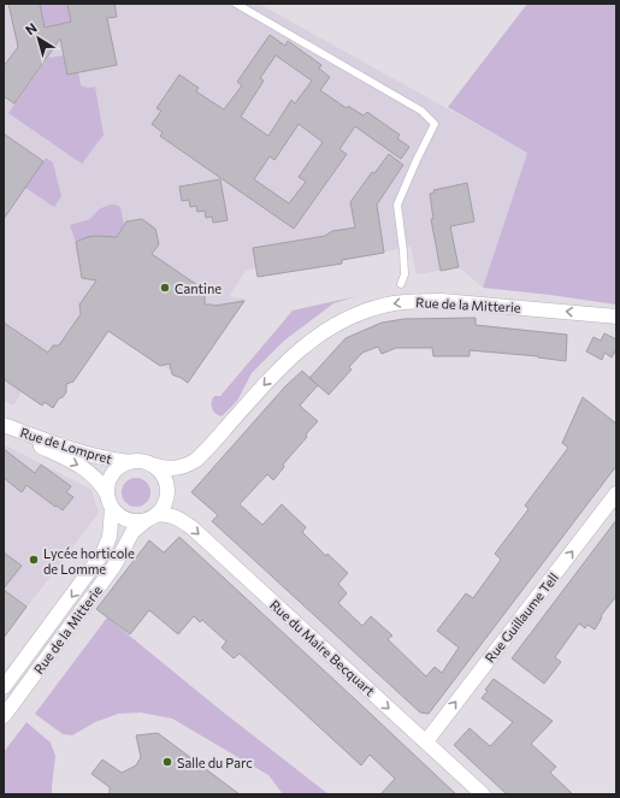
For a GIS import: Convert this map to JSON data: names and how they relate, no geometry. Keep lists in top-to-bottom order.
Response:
{
  "streets": {
    "street": [
      "Rue de la Mitterie",
      "Rue de Lompret",
      "Rue Guillaume Tell",
      "Rue du Maire Becquart"
    ]
  },
  "crossings": [
    ["Rue de la Mitterie", "Rue de Lompret"],
    ["Rue de la Mitterie", "Rue du Maire Becquart"],
    ["Rue de Lompret", "Rue du Maire Becquart"],
    ["Rue Guillaume Tell", "Rue du Maire Becquart"]
  ],
  "one_way": ["Rue Guillaume Tell", "Rue du Maire Becquart"],
  "places": ["Cantine", "Lycée horticole de Lomme", "Salle du Parc"],
  "north": "top left"
}
